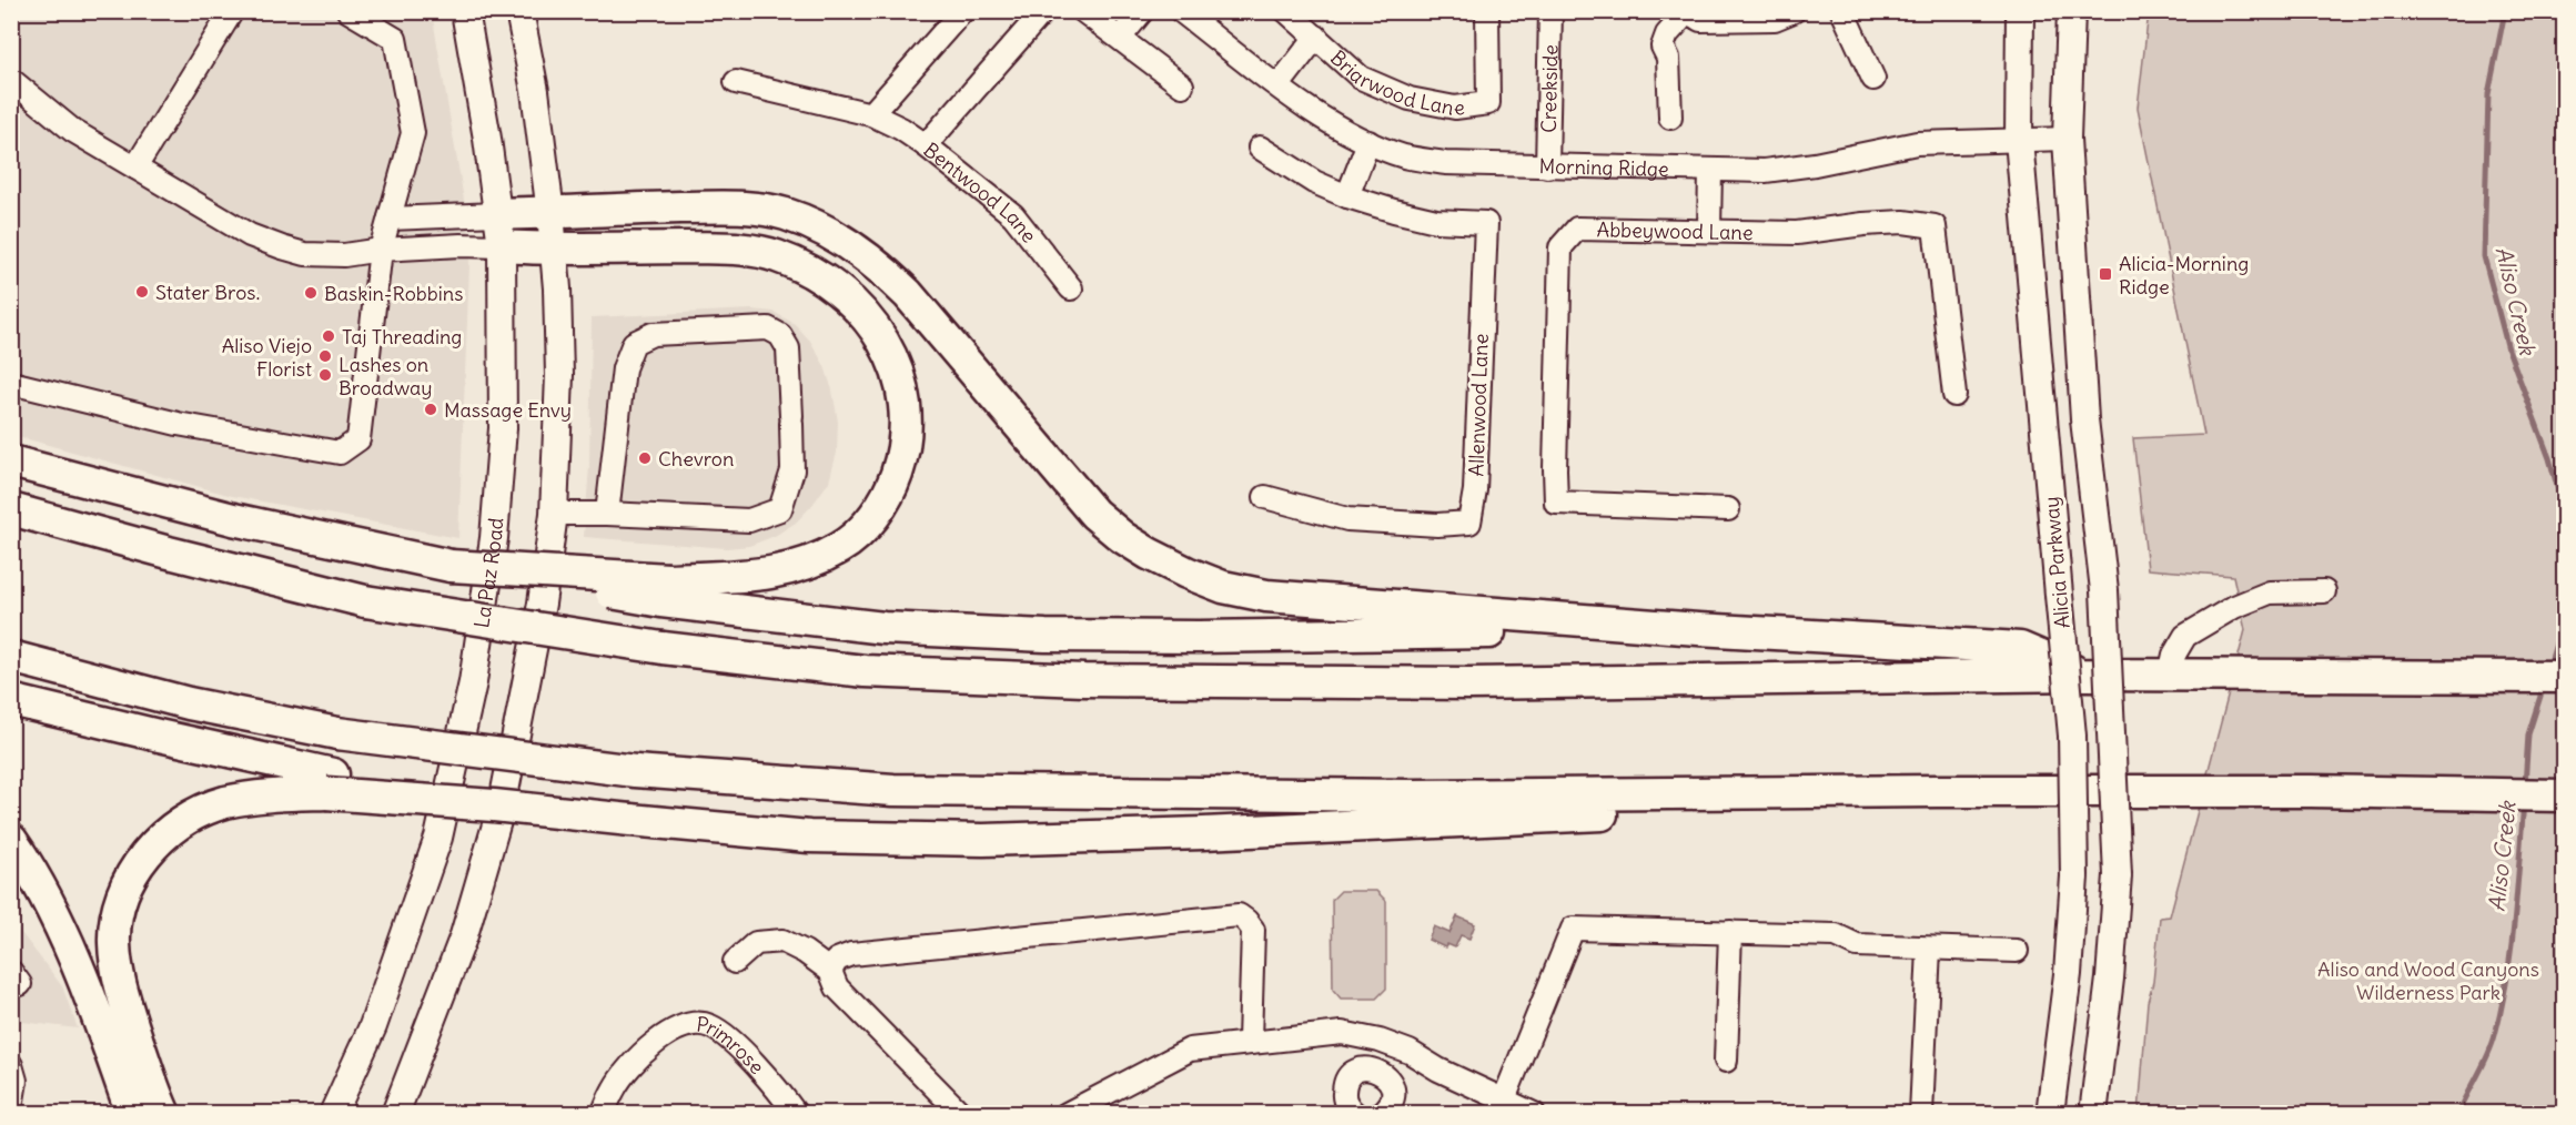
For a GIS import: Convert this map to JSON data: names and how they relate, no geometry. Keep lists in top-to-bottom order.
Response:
{
  "streets": {
    "main road": ["Alicia Parkway", "La Paz Road"],
    "street": [
      "Briarwood Lane",
      "Creekside",
      "Morning Ridge",
      "Bentwood Lane",
      "Abbeywood Lane",
      "Allenwood Lane",
      "Primrose"
    ]
  },
  "crossings": [
    ["Briarwood Lane", "Morning Ridge"],
    ["Creekside", "Morning Ridge"],
    ["Morning Ridge", "Alicia Parkway"]
  ],
  "water": ["Aliso Creek"],
  "parks": ["Aliso and Wood Canyons Wilderness Park"],
  "places": {
    "transit": ["Alicia-Morning Ridge"],
    "other": [
      "Stater Bros.",
      "Baskin-Robbins",
      "Taj Threading",
      "Aliso Viejo Florist",
      "Lashes on Broadway",
      "Massage Envy",
      "Chevron"
    ]
  }
}
